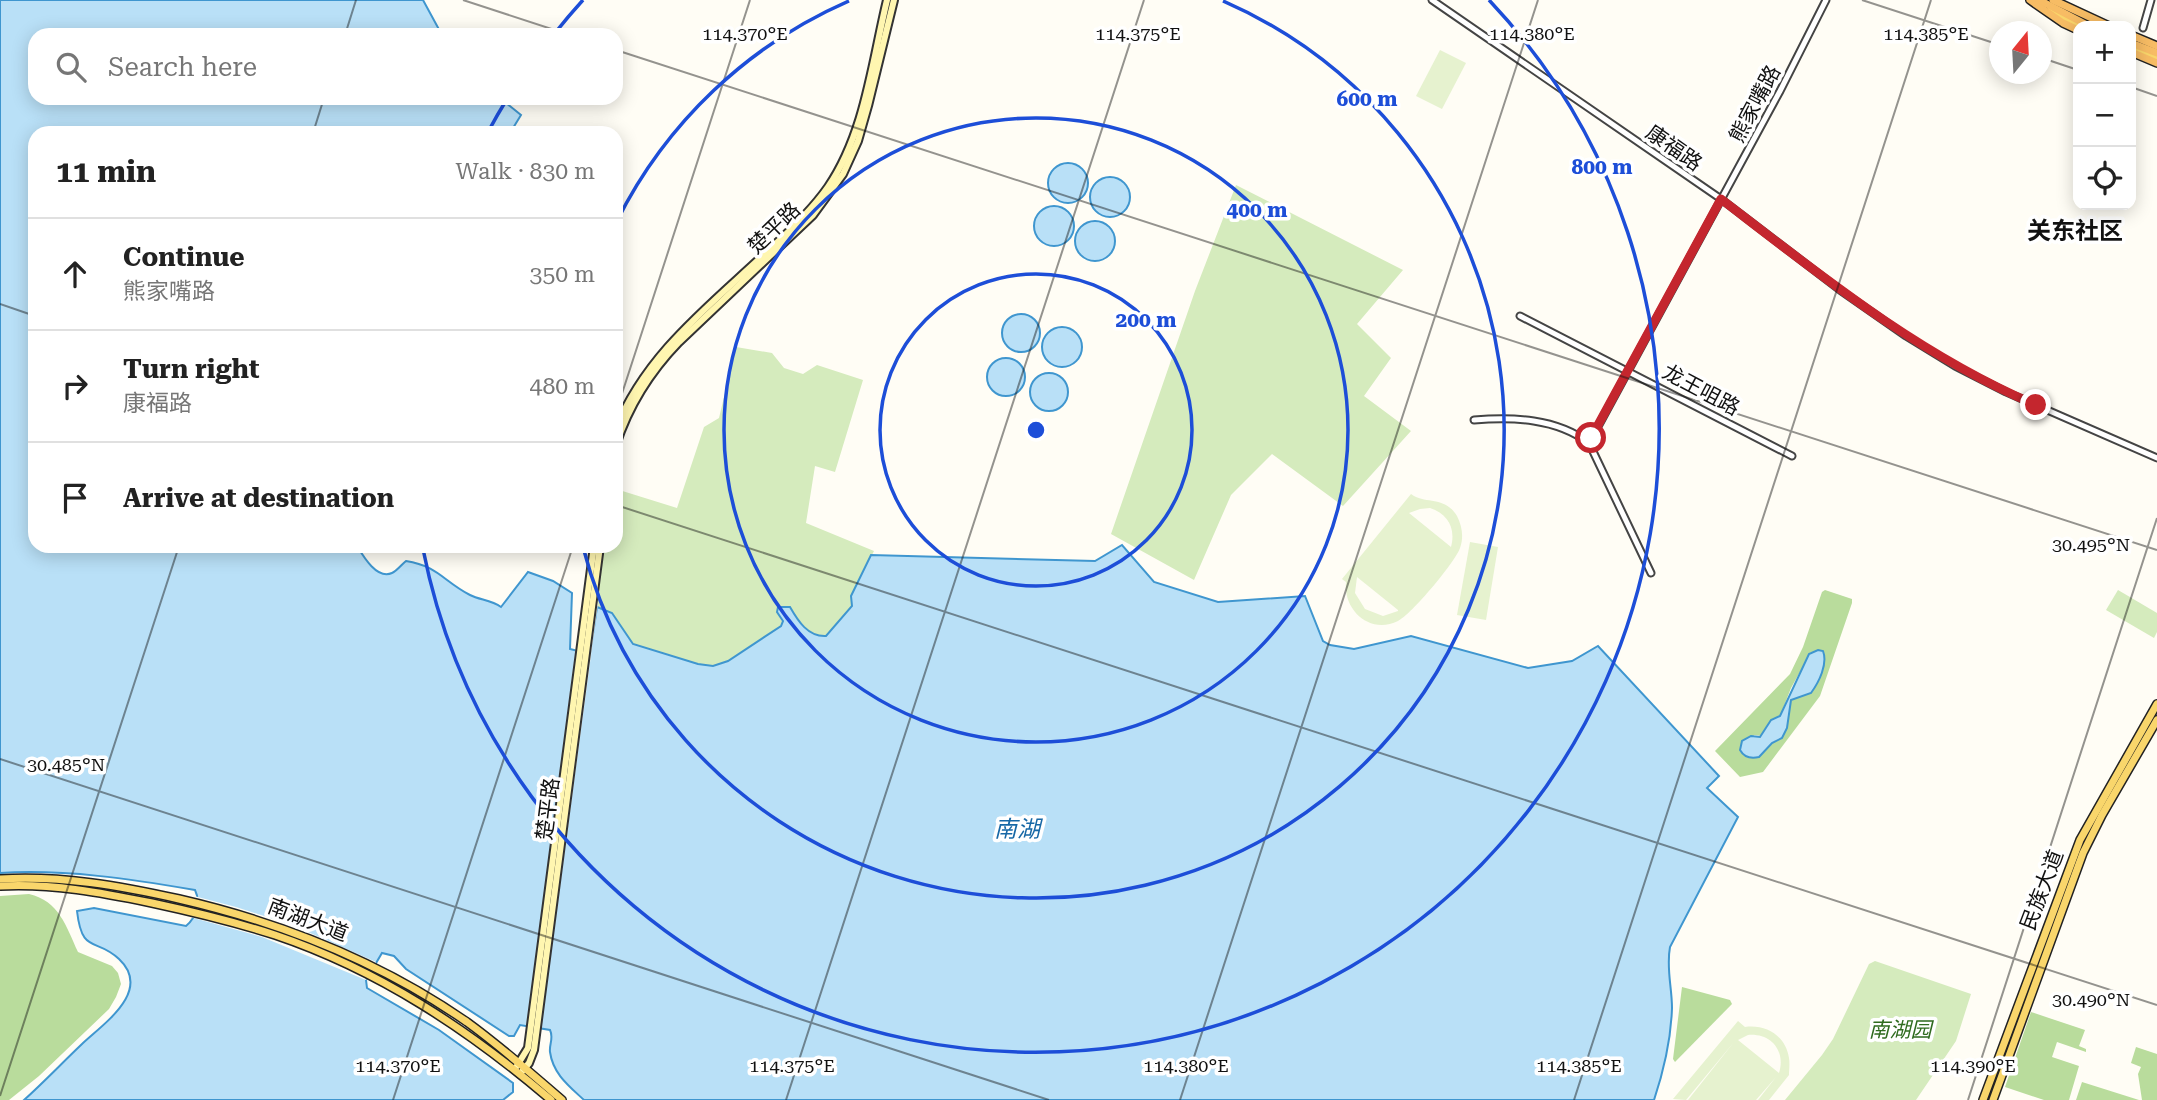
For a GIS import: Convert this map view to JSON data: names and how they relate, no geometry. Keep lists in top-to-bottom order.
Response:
{
  "streets": {
    "main road": ["楚平路", "民族大道", "南湖大道"],
    "street": ["熊家嘴路", "康福路", "龙王咀路"]
  },
  "crossings": [
    ["熊家嘴路", "康福路"],
    ["熊家嘴路", "龙王咀路"],
    ["楚平路", "南湖大道"]
  ],
  "districts": ["关东社区"],
  "water": ["南湖"],
  "parks": ["南湖园"],
  "north": "top",
  "page": {
    "map_buttons": ["+", "−"],
    "search": "Search here",
    "heading": ["11 min", "Walk · 830 m"],
    "list": [
      ["Continue", "熊家嘴路", "350 m"],
      ["Turn right", "康福路", "480 m"],
      "Arrive at destination"
    ]
  },
  "coordinates": [
    "114.370°E",
    "114.375°E",
    "114.380°E",
    "114.385°E",
    "30.495°N",
    "30.485°N",
    "30.490°N",
    "114.390°E"
  ],
  "rings": [
    "600 m",
    "800 m",
    "400 m",
    "200 m"
  ]
}
